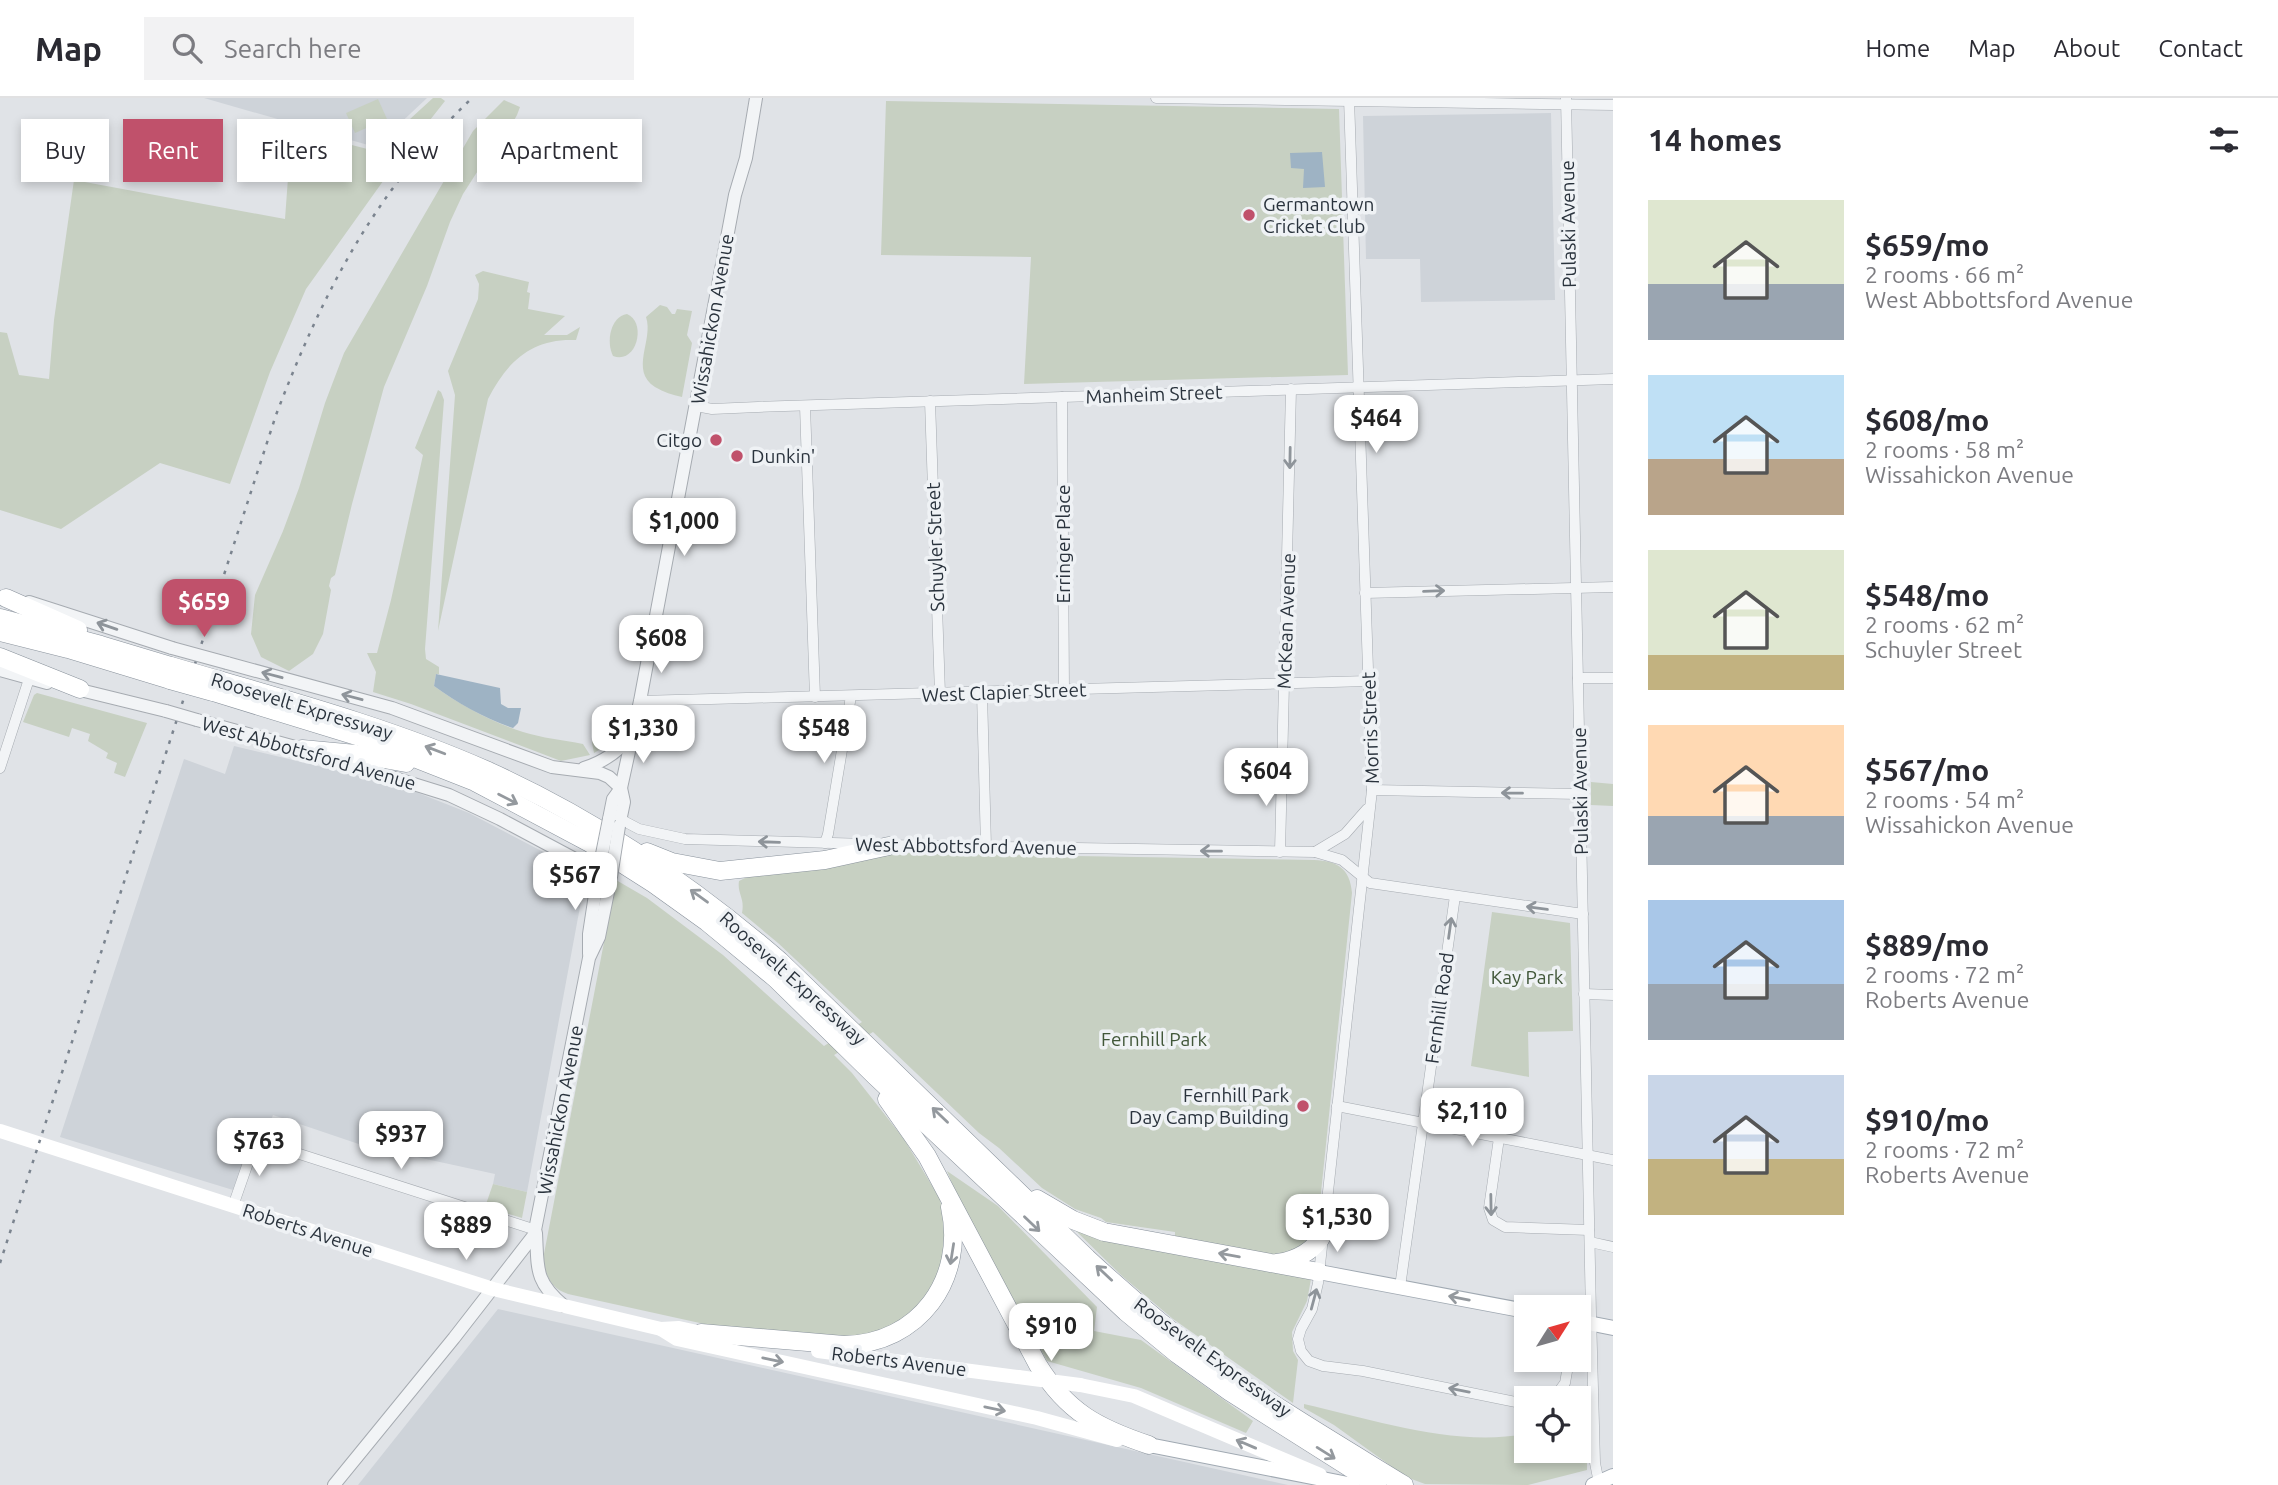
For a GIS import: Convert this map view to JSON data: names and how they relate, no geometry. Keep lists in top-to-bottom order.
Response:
{
  "streets": {
    "highway": ["Roosevelt Expressway"],
    "main road": ["Roberts Avenue"],
    "street": [
      "Pulaski Avenue",
      "Wissahickon Avenue",
      "Manheim Street",
      "Erringer Place",
      "Schuyler Street",
      "McKean Avenue",
      "West Clapier Street",
      "Morris Street",
      "West Abbottsford Avenue",
      "Fernhill Road"
    ]
  },
  "crossings": [
    ["Pulaski Avenue", "Manheim Street"],
    ["Pulaski Avenue", "West Abbottsford Avenue"],
    ["Wissahickon Avenue", "Manheim Street"],
    ["Wissahickon Avenue", "West Clapier Street"],
    ["Wissahickon Avenue", "West Abbottsford Avenue"],
    ["Wissahickon Avenue", "Roberts Avenue"],
    ["Manheim Street", "Erringer Place"],
    ["Manheim Street", "Schuyler Street"],
    ["Manheim Street", "McKean Avenue"],
    ["Manheim Street", "Morris Street"],
    ["Erringer Place", "West Clapier Street"],
    ["Schuyler Street", "West Clapier Street"],
    ["McKean Avenue", "West Clapier Street"],
    ["McKean Avenue", "West Abbottsford Avenue"],
    ["West Clapier Street", "Morris Street"],
    ["Roosevelt Expressway", "Roberts Avenue"],
    ["Morris Street", "West Abbottsford Avenue"],
    ["West Abbottsford Avenue", "Fernhill Road"]
  ],
  "one_way": ["McKean Avenue", "West Abbottsford Avenue", "Fernhill Road"],
  "parks": ["Kay Park", "Fernhill Park"],
  "places": [
    "Germantown Cricket Club",
    "Citgo",
    "Dunkin'",
    "Fernhill Park Day Camp Building"
  ],
  "north": "top right",
  "page": {
    "header": "Map",
    "search": "Search here",
    "nav": [
      "Home",
      "Map",
      "About",
      "Contact"
    ],
    "heading": "14 homes",
    "chip": [
      "Buy",
      "Rent",
      "Filters",
      "New",
      "Apartment"
    ],
    "list": [
      {
        "name": "$659/mo",
        "note": "2 rooms · 66 m² · West Abbottsford Avenue"
      },
      {
        "name": "$608/mo",
        "note": "2 rooms · 58 m² · Wissahickon Avenue"
      },
      {
        "name": "$548/mo",
        "note": "2 rooms · 62 m² · Schuyler Street"
      },
      {
        "name": "$567/mo",
        "note": "2 rooms · 54 m² · Wissahickon Avenue"
      },
      {
        "name": "$889/mo",
        "note": "2 rooms · 72 m² · Roberts Avenue"
      },
      {
        "name": "$910/mo",
        "note": "2 rooms · 72 m² · Roberts Avenue"
      }
    ],
    "price": [
      "$464",
      "$1,000",
      "$659",
      "$608",
      "$1,330",
      "$548",
      "$604",
      "$567",
      "$2,110",
      "$937",
      "$763",
      "$1,530",
      "$889",
      "$910"
    ]
  }
}
